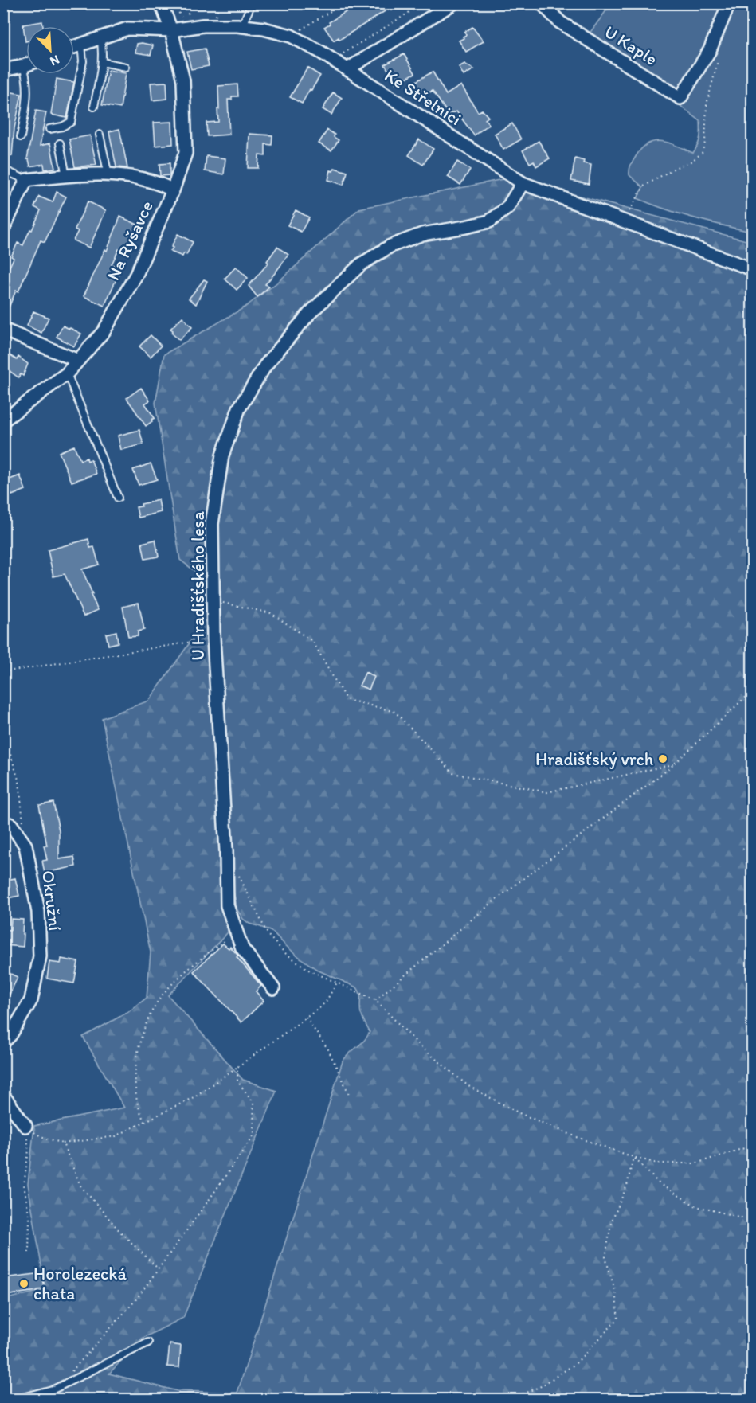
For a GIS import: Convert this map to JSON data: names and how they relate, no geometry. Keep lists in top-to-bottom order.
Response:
{
  "streets": {
    "street": [
      "U Kaple",
      "Ke Střelnici",
      "Na Ryšavce",
      "U Hradišťského lesa",
      "Okružní"
    ]
  },
  "crossings": [
    ["Ke Střelnici", "Na Ryšavce"],
    ["Ke Střelnici", "U Hradišťského lesa"]
  ],
  "places": ["Hradišťský vrch", "Horolezecká chata"],
  "north": "bottom right"
}
